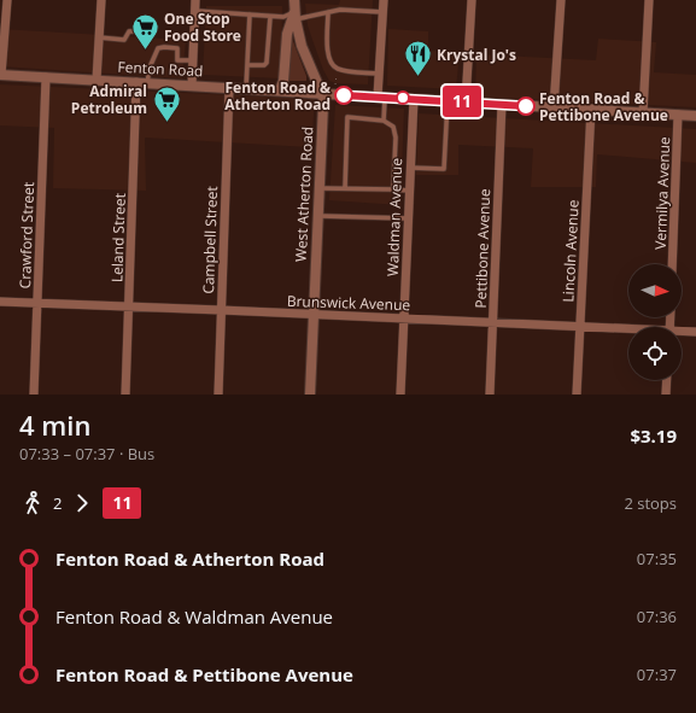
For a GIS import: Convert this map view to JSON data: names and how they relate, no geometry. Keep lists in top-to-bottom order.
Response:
{
  "streets": {
    "street": [
      "Fenton Road",
      "Vermilya Avenue",
      "West Atherton Road",
      "Waldman Avenue",
      "Crawford Street",
      "Leland Street",
      "Campbell Street",
      "Pettibone Avenue",
      "Lincoln Avenue",
      "Brunswick Avenue"
    ]
  },
  "crossings": [
    ["Fenton Road", "Vermilya Avenue"],
    ["Fenton Road", "West Atherton Road"],
    ["Fenton Road", "Waldman Avenue"],
    ["Fenton Road", "Crawford Street"],
    ["Fenton Road", "Leland Street"],
    ["Fenton Road", "Campbell Street"],
    ["Fenton Road", "Pettibone Avenue"],
    ["Fenton Road", "Lincoln Avenue"],
    ["West Atherton Road", "Brunswick Avenue"],
    ["Waldman Avenue", "Brunswick Avenue"],
    ["Crawford Street", "Brunswick Avenue"],
    ["Leland Street", "Brunswick Avenue"],
    ["Campbell Street", "Brunswick Avenue"],
    ["Pettibone Avenue", "Brunswick Avenue"],
    ["Lincoln Avenue", "Brunswick Avenue"]
  ],
  "places": {
    "supermarket": ["One Stop Food Store", "Admiral Petroleum"],
    "restaurant": ["Krystal Jo's"],
    "other": ["Fenton Road & Atherton Road", "Fenton Road & Pettibone Avenue"]
  },
  "lines": ["bus line 11"],
  "north": "right",
  "page": {
    "on_map": "11",
    "heading": ["4 min", "07:33 – 07:37 · Bus", "$3.19"],
    "legs": ["2", "11", "2 stops"],
    "list": [
      {
        "name": "Fenton Road & Atherton Road",
        "value": "07:35"
      },
      {
        "name": "Fenton Road & Waldman Avenue",
        "value": "07:36"
      },
      {
        "name": "Fenton Road & Pettibone Avenue",
        "value": "07:37"
      }
    ]
  }
}
